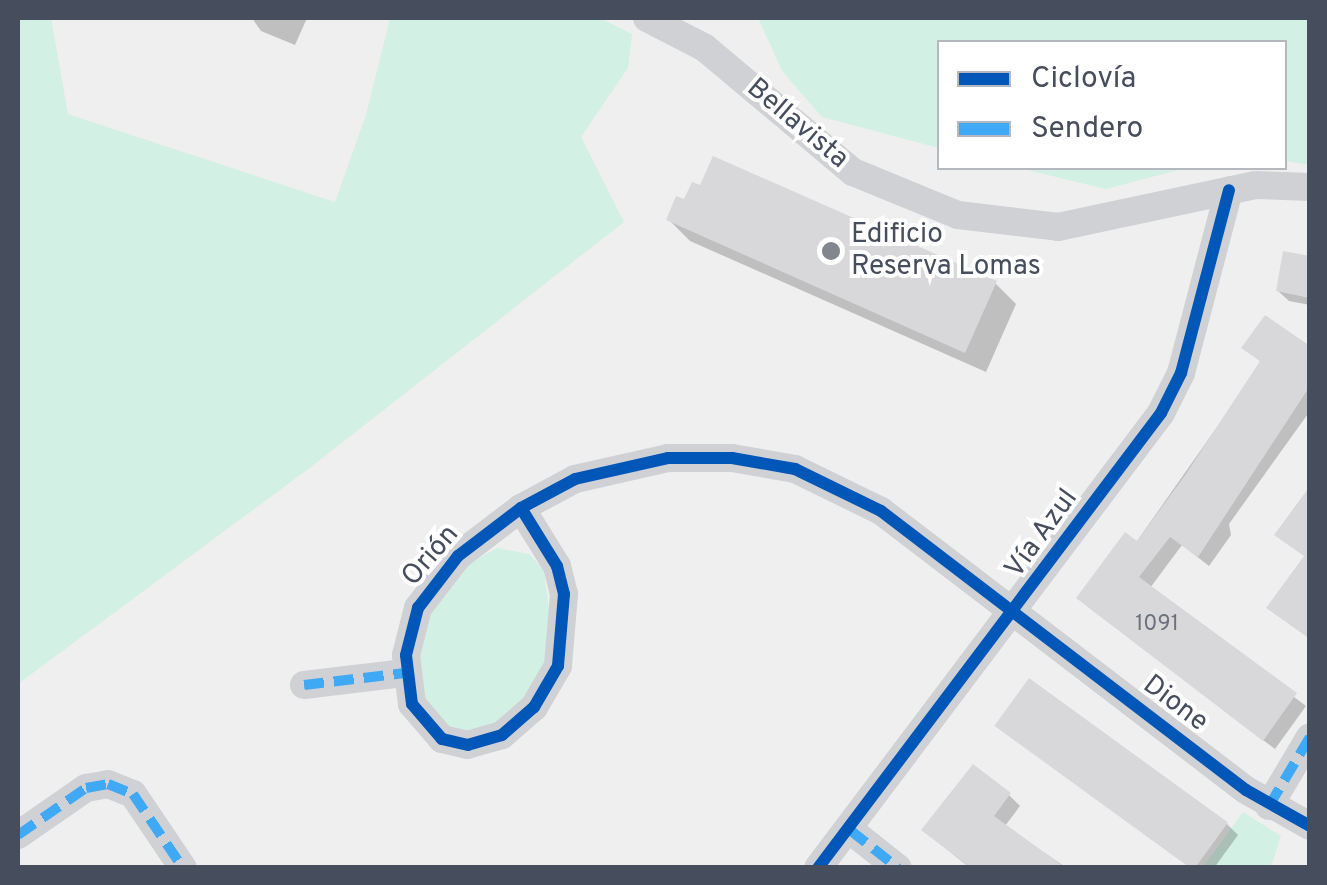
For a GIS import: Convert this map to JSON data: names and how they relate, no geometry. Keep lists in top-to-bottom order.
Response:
{
  "streets": {
    "street": [
      "Bellavista",
      "Vía Azul",
      "Orión",
      "Dione"
    ]
  },
  "crossings": [
    ["Bellavista", "Vía Azul"],
    ["Vía Azul", "Orión"],
    ["Vía Azul", "Dione"],
    ["Orión", "Dione"]
  ],
  "places": ["Edificio Reserva Lomas"],
  "house_numbers": ["1091"],
  "legend": ["Ciclovía", "Sendero"]
}
